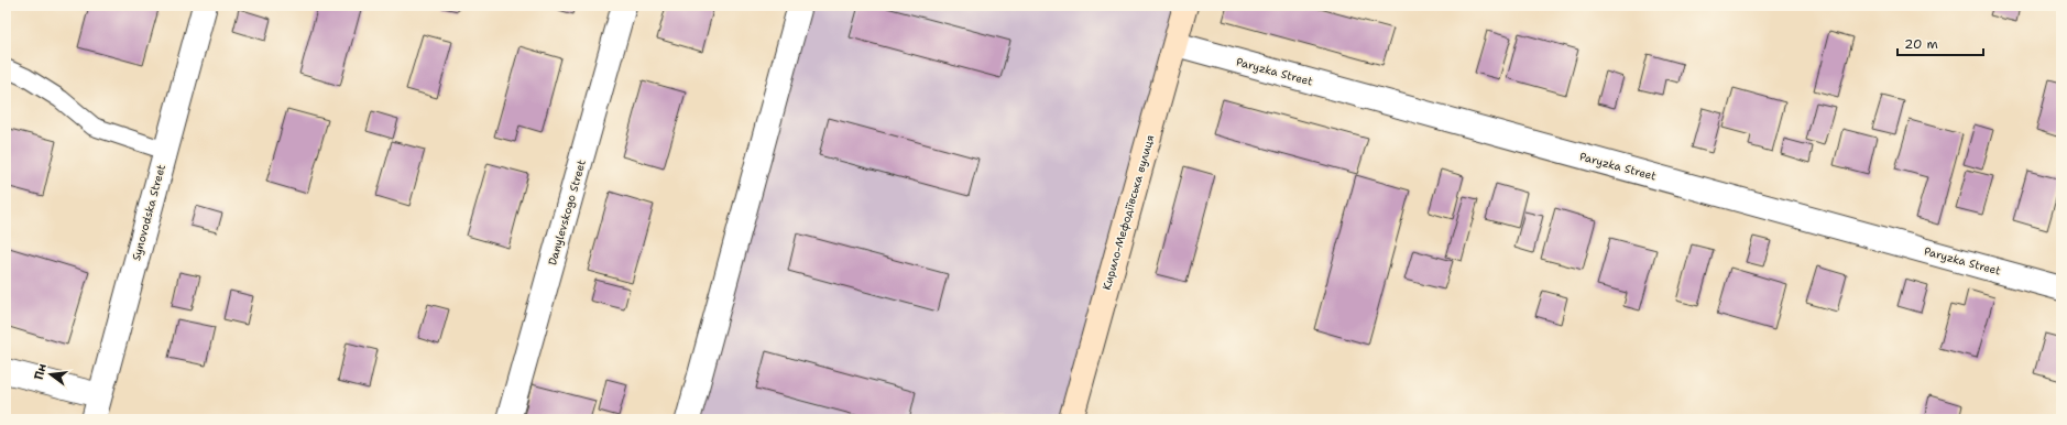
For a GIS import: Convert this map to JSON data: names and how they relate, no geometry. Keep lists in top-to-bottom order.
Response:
{
  "streets": {
    "street": [
      "Paryzka Street",
      "Synovodska Street",
      "Danylevskogo Street",
      "Кирило-Мефодіївська вулиця"
    ]
  },
  "crossings": [
    ["Paryzka Street", "Кирило-Мефодіївська вулиця"]
  ],
  "scale_bar": "20 m",
  "north": "left"
}
